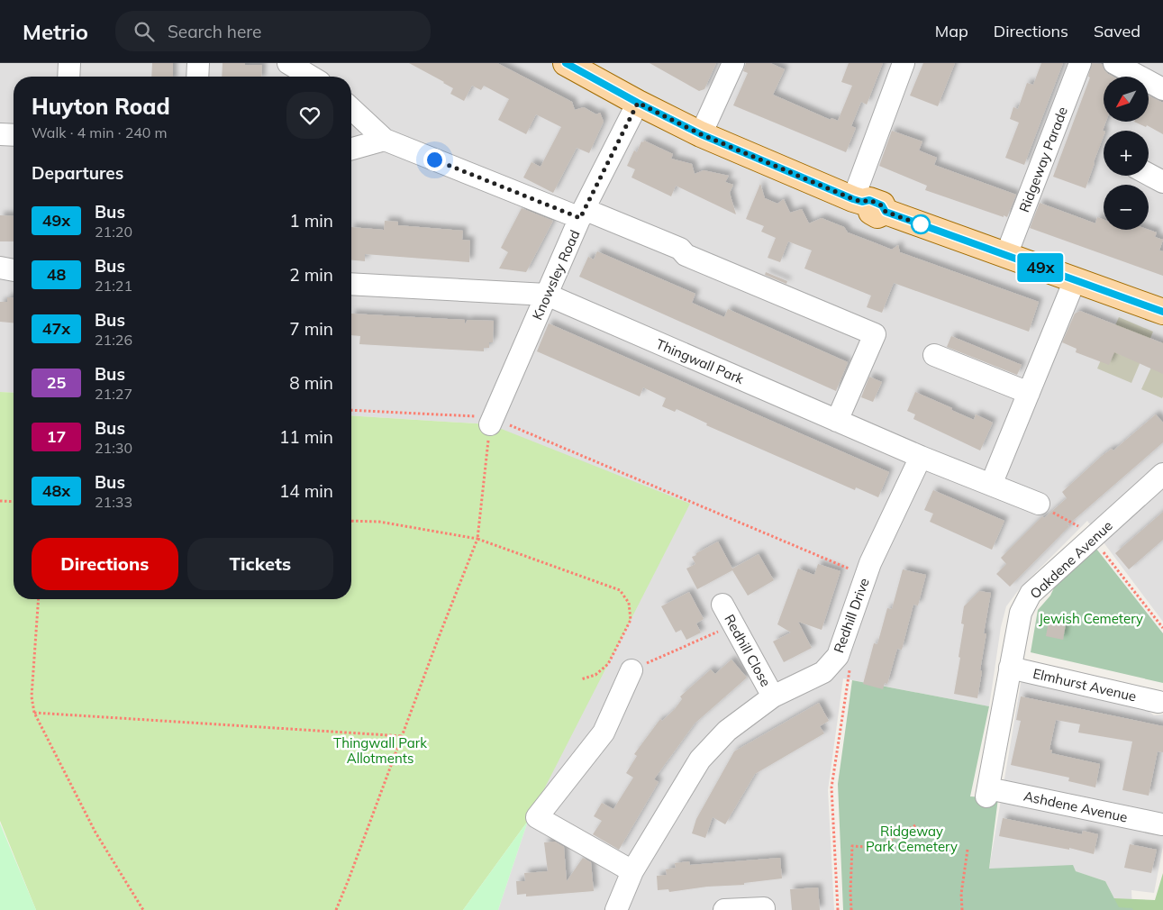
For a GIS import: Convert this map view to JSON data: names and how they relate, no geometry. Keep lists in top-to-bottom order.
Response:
{
  "streets": {
    "street": [
      "Ridgeway Parade",
      "Knowsley Road",
      "Thingwall Park",
      "Oakdene Avenue",
      "Redhill Drive",
      "Redhill Close",
      "Elmhurst Avenue",
      "Ashdene Avenue"
    ]
  },
  "crossings": [
    ["Knowsley Road", "Thingwall Park"],
    ["Thingwall Park", "Redhill Drive"],
    ["Oakdene Avenue", "Elmhurst Avenue"],
    ["Oakdene Avenue", "Ashdene Avenue"],
    ["Redhill Drive", "Redhill Close"]
  ],
  "parks": ["Jewish Cemetery", "Thingwall Park Allotments", "Ridgeway Park Cemetery"],
  "lines": ["bus line 49x"],
  "north": "bottom left",
  "page": {
    "header": "Metrio",
    "search": "Search here",
    "nav": ["Map", "Directions", "Saved"],
    "on_map": "49x",
    "map_buttons": ["+", "−"],
    "heading": [
      ["Huyton Road", "Walk · 4 min · 240 m"],
      "Departures"
    ],
    "list": [
      {
        "mark": "49x",
        "name": "Bus",
        "note": "21:20",
        "value": "1 min"
      },
      {
        "mark": "48",
        "name": "Bus",
        "note": "21:21",
        "value": "2 min"
      },
      {
        "mark": "47x",
        "name": "Bus",
        "note": "21:26",
        "value": "7 min"
      },
      {
        "mark": "25",
        "name": "Bus",
        "note": "21:27",
        "value": "8 min"
      },
      {
        "mark": "17",
        "name": "Bus",
        "note": "21:30",
        "value": "11 min"
      },
      {
        "mark": "48x",
        "name": "Bus",
        "note": "21:33",
        "value": "14 min"
      }
    ],
    "buttons": ["Directions", "Tickets"]
  }
}
